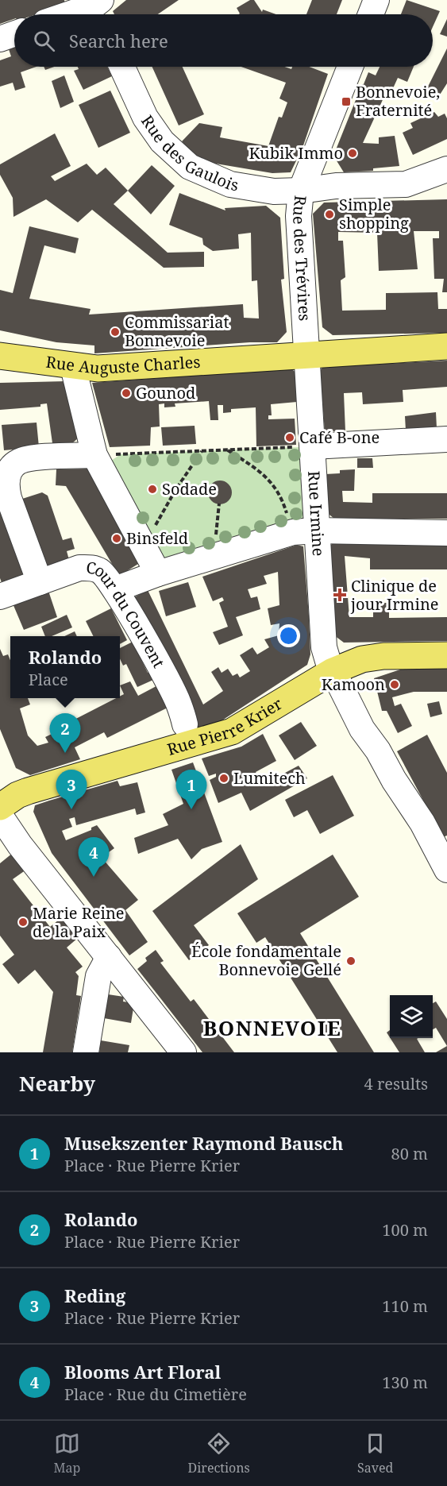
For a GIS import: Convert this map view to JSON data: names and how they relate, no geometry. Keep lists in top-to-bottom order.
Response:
{
  "streets": {
    "main road": ["Rue Auguste Charles", "Rue Pierre Krier"],
    "street": [
      "Rue des Gaulois",
      "Rue des Trévires",
      "Rue Irmine",
      "Cour du Couvent"
    ]
  },
  "crossings": [
    ["Rue des Gaulois", "Rue des Trévires"],
    ["Rue des Trévires", "Rue Auguste Charles"],
    ["Rue des Trévires", "Rue Irmine"],
    ["Rue Auguste Charles", "Rue Irmine"],
    ["Rue Irmine", "Rue Pierre Krier"]
  ],
  "districts": ["BONNEVOIE"],
  "places": {
    "transit": ["Bonnevoie, Fraternité"],
    "other": [
      "Kubik Immo",
      "Simple shopping",
      "Commissariat Bonnevoie",
      "Gounod",
      "Café B-one",
      "Sodade",
      "Binsfeld",
      "Kamoon",
      "Lumitech",
      "Marie Reine de la Paix",
      "École fondamentale Bonnevoie Gellé"
    ],
    "health": ["Clinique de jour Irmine"]
  },
  "page": {
    "search": "Search here",
    "popup": ["Rolando", "Place"],
    "pins": [
      "2",
      "1",
      "3",
      "4"
    ],
    "heading": ["Nearby", "4 results"],
    "list": [
      {
        "mark": "1",
        "name": "Musekszenter Raymond Bausch",
        "note": "Place · Rue Pierre Krier",
        "value": "80 m"
      },
      {
        "mark": "2",
        "name": "Rolando",
        "note": "Place · Rue Pierre Krier",
        "value": "100 m"
      },
      {
        "mark": "3",
        "name": "Reding",
        "note": "Place · Rue Pierre Krier",
        "value": "110 m"
      },
      {
        "mark": "4",
        "name": "Blooms Art Floral",
        "note": "Place · Rue du Cimetière",
        "value": "130 m"
      }
    ],
    "nav": ["Map", "Directions", "Saved"]
  }
}
